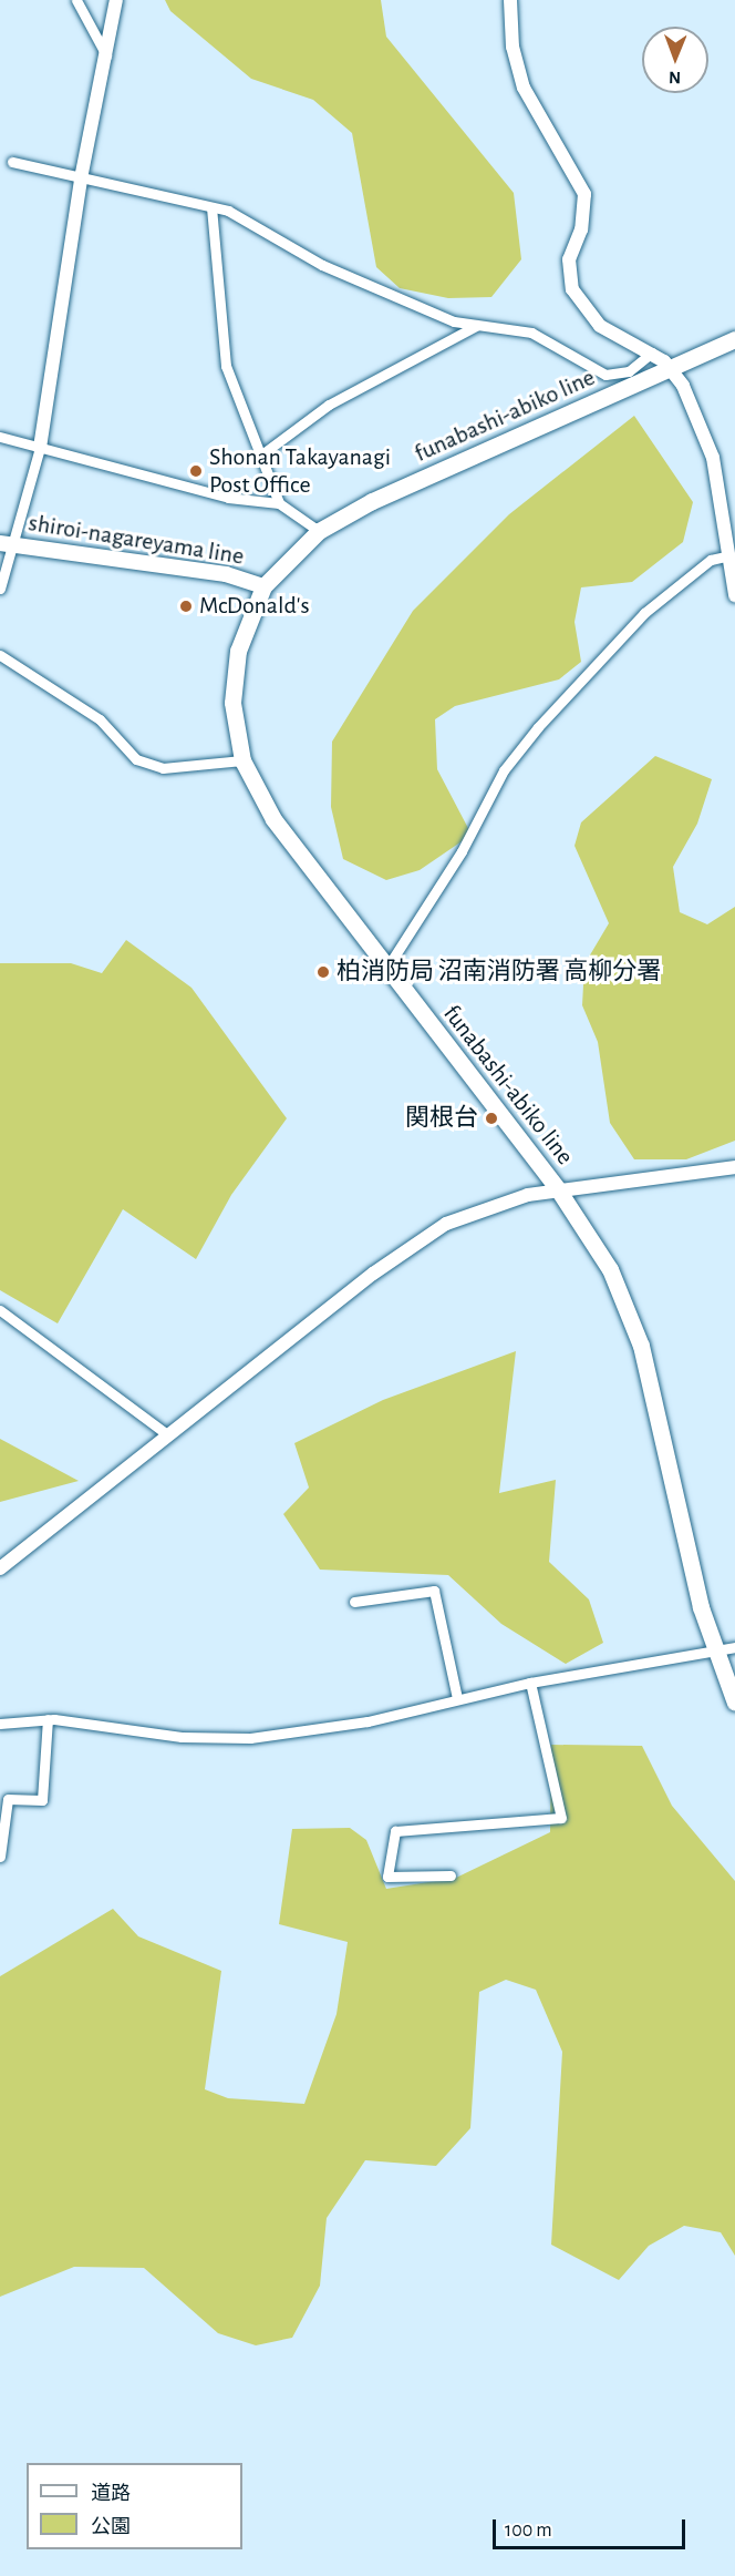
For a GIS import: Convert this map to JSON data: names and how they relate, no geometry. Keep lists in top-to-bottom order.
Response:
{
  "streets": {
    "main road": ["funabashi-abiko line", "shiroi-nagareyama line"]
  },
  "crossings": [
    ["funabashi-abiko line", "shiroi-nagareyama line"]
  ],
  "places": [
    "Shonan Takayanagi Post Office",
    "McDonald's",
    "柏消防局 沼南消防署 高柳分署",
    "関根台"
  ],
  "legend": ["道路", "公園"],
  "scale_bar": "100 m",
  "north": "bottom"
}
